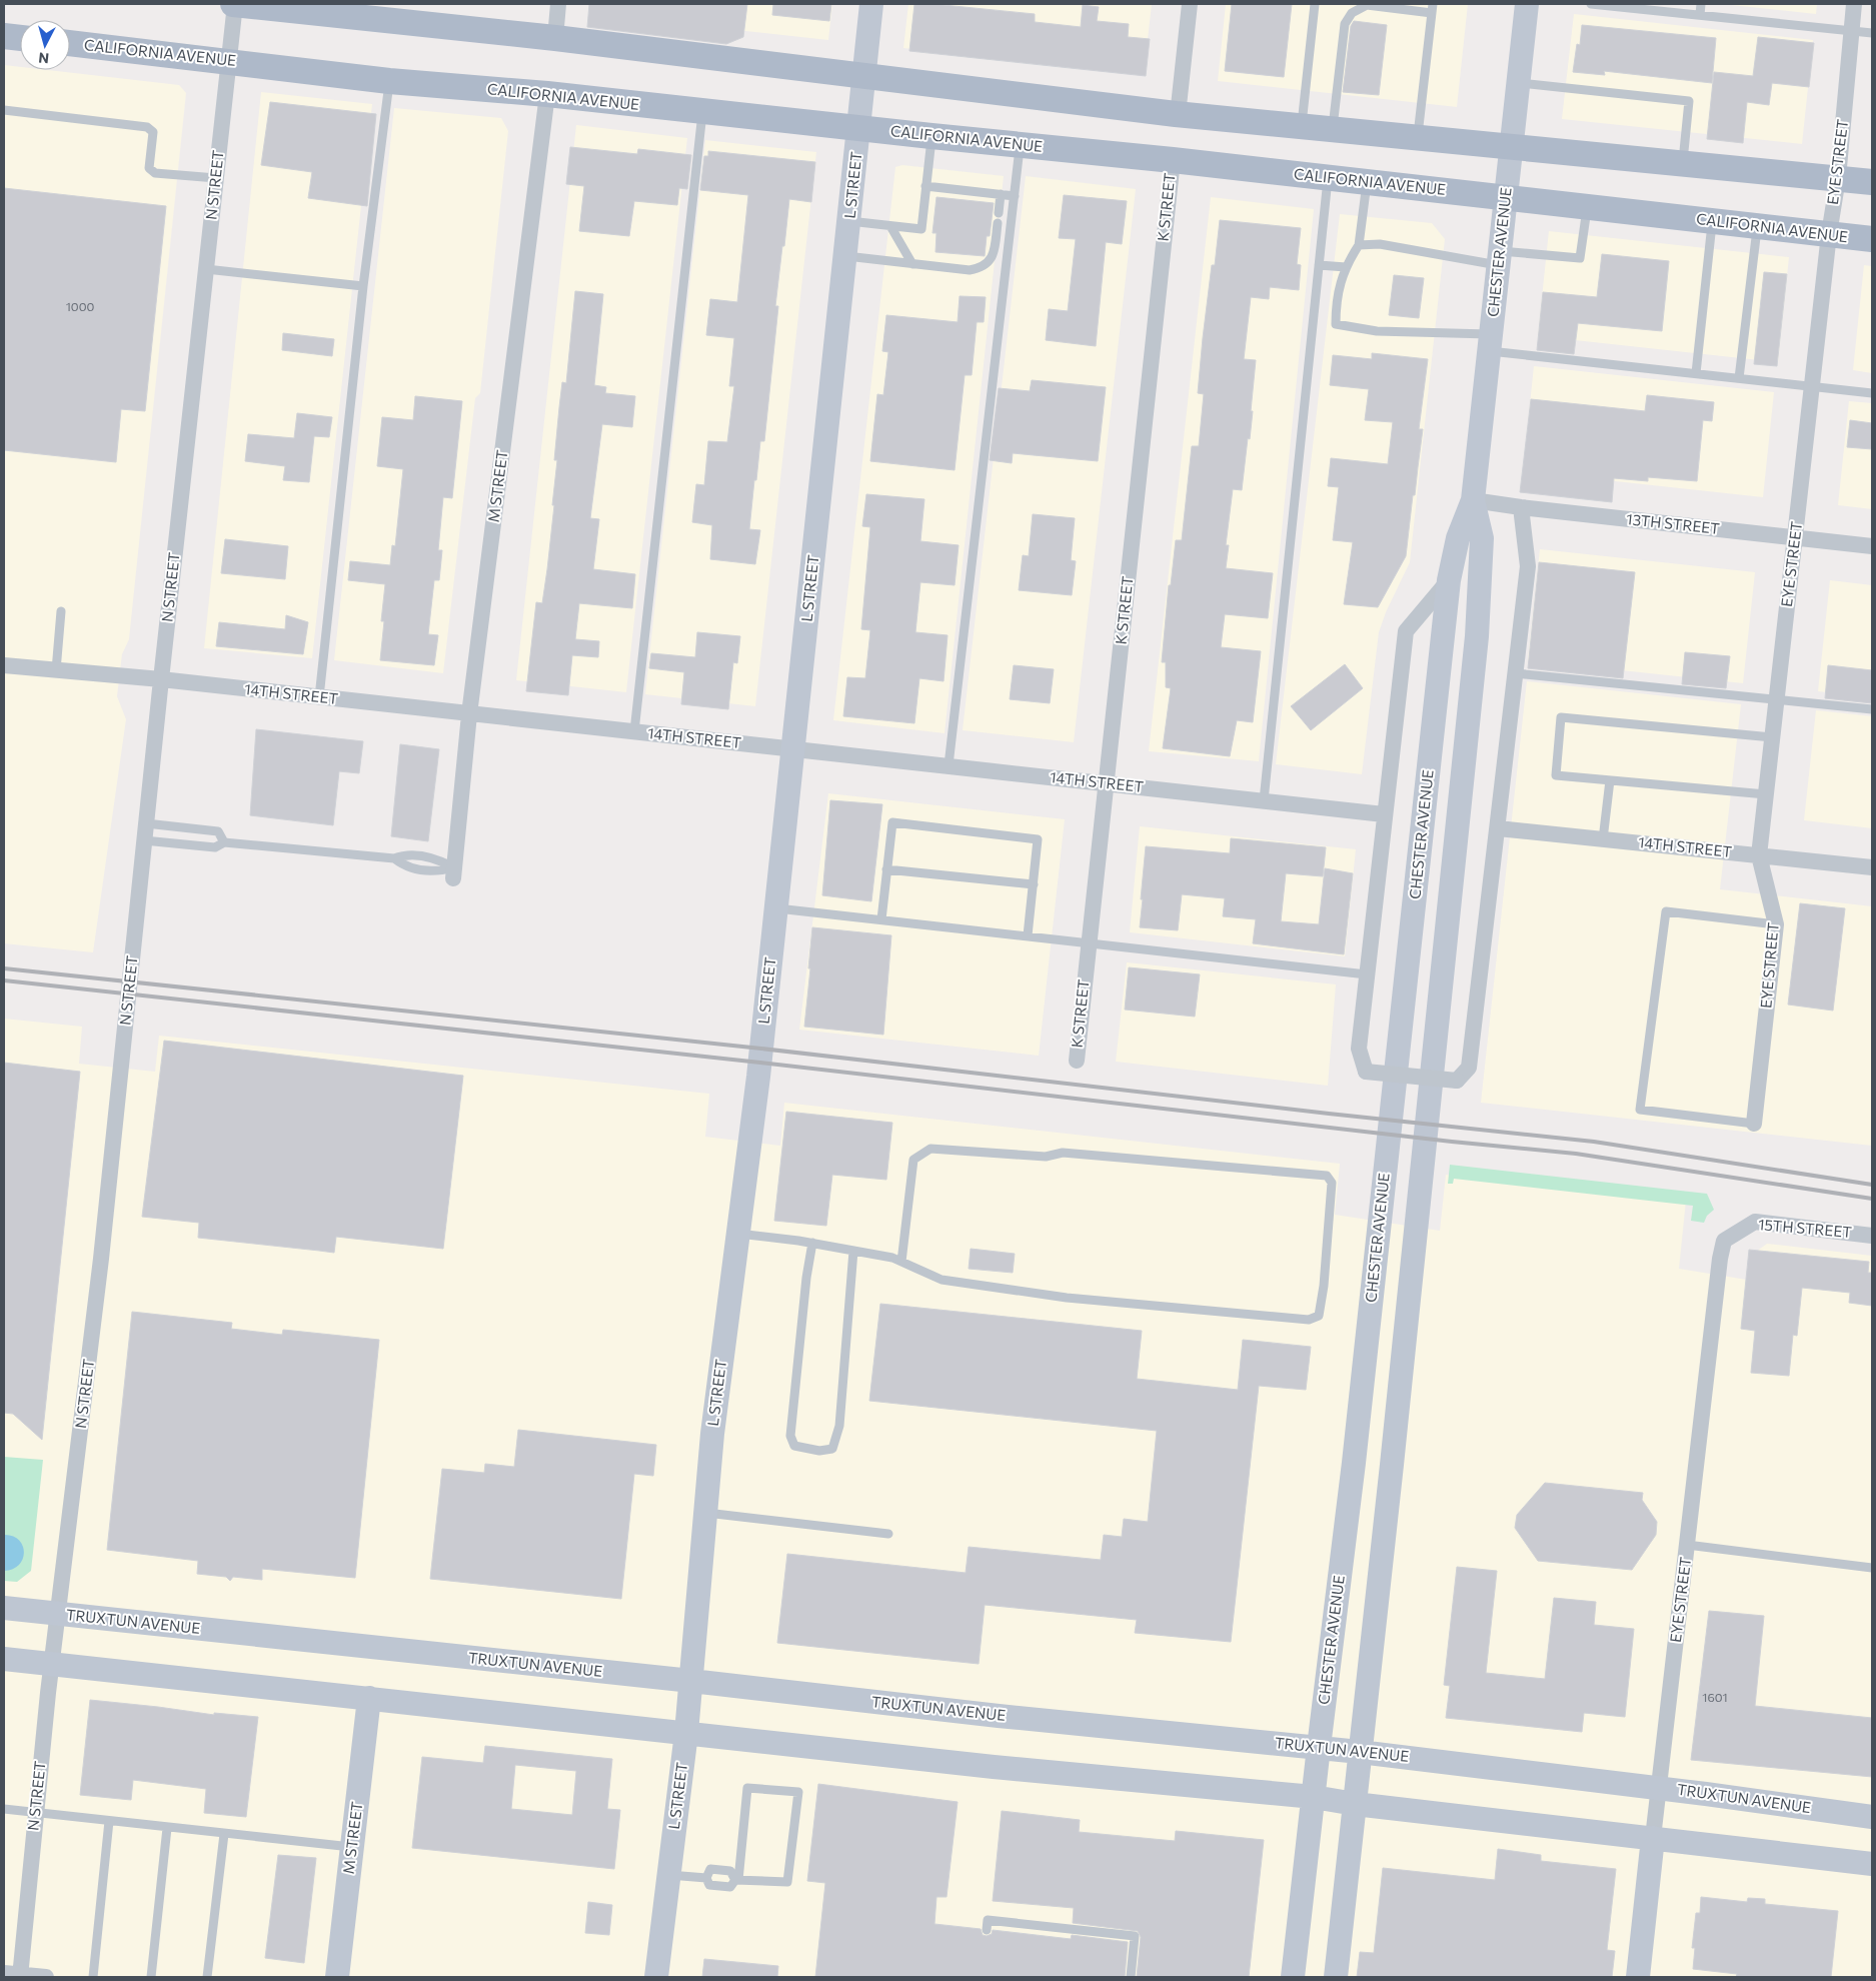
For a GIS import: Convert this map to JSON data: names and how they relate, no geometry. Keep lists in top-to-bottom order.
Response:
{
  "streets": {
    "main road": [
      "CALIFORNIA AVENUE",
      "EYE STREET",
      "L STREET",
      "CHESTER AVENUE",
      "M STREET",
      "TRUXTUN AVENUE"
    ],
    "street": [
      "N STREET",
      "K STREET",
      "13TH STREET",
      "14TH STREET",
      "15TH STREET"
    ]
  },
  "crossings": [
    ["CALIFORNIA AVENUE", "EYE STREET"],
    ["CALIFORNIA AVENUE", "N STREET"],
    ["CALIFORNIA AVENUE", "L STREET"],
    ["CALIFORNIA AVENUE", "K STREET"],
    ["CALIFORNIA AVENUE", "CHESTER AVENUE"],
    ["CALIFORNIA AVENUE", "M STREET"],
    ["EYE STREET", "13TH STREET"],
    ["EYE STREET", "14TH STREET"],
    ["EYE STREET", "15TH STREET"],
    ["EYE STREET", "TRUXTUN AVENUE"],
    ["N STREET", "14TH STREET"],
    ["N STREET", "TRUXTUN AVENUE"],
    ["L STREET", "14TH STREET"],
    ["L STREET", "TRUXTUN AVENUE"],
    ["K STREET", "14TH STREET"],
    ["CHESTER AVENUE", "13TH STREET"],
    ["CHESTER AVENUE", "TRUXTUN AVENUE"],
    ["M STREET", "14TH STREET"]
  ],
  "house_numbers": ["1000", "1601"],
  "north": "bottom"
}
